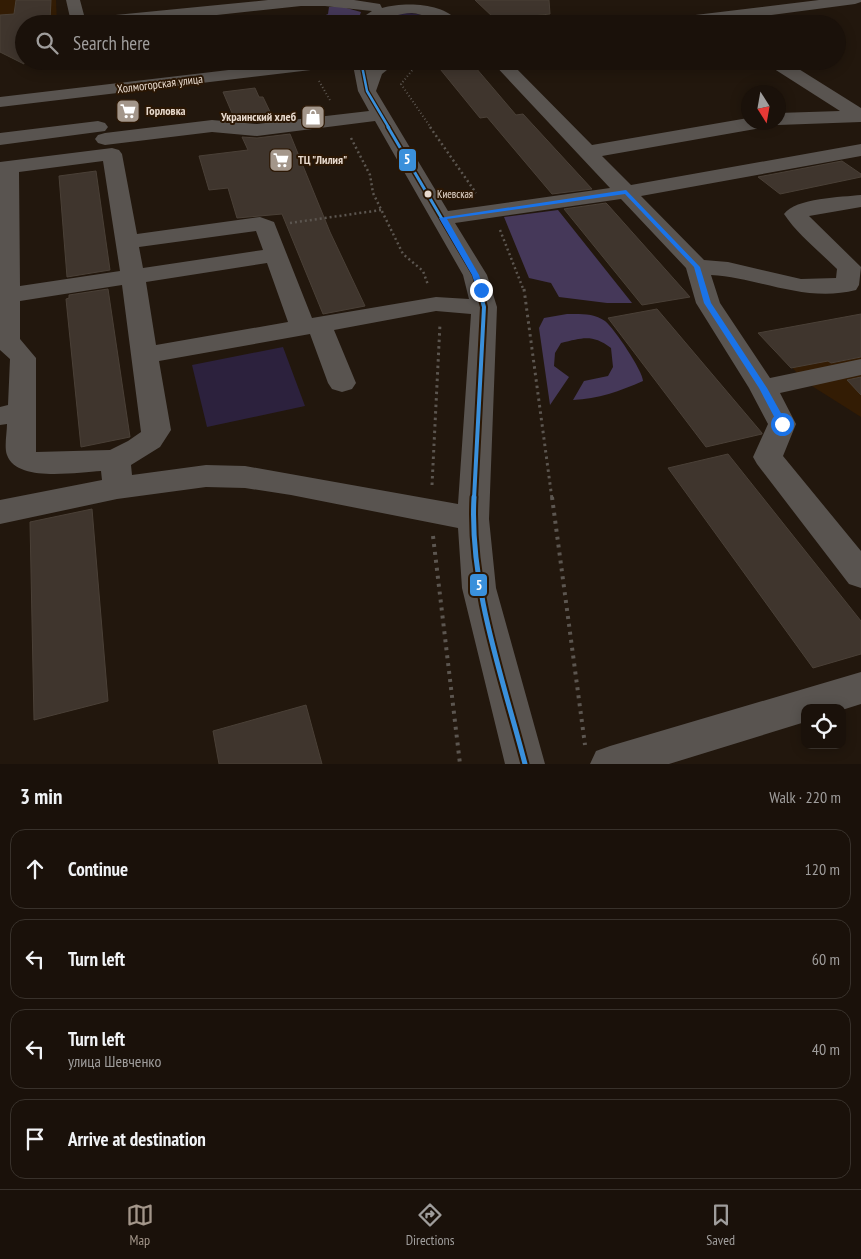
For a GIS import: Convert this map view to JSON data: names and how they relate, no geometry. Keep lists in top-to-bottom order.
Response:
{
  "streets": {
    "street": ["Холмогорская улица"]
  },
  "places": {
    "supermarket": ["Горловка", "ТЦ \"Лилия\""],
    "shop": ["Украинский хлеб"],
    "other": ["Киевская"]
  },
  "lines": ["transit line 5"],
  "north": "bottom",
  "page": {
    "search": "Search here",
    "heading": ["3 min", "Walk · 220 m"],
    "list": [
      ["Continue", "120 m"],
      ["Turn left", "60 m"],
      ["Turn left", "улица Шевченко", "40 m"],
      "Arrive at destination"
    ],
    "nav": ["Map", "Directions", "Saved"]
  }
}
